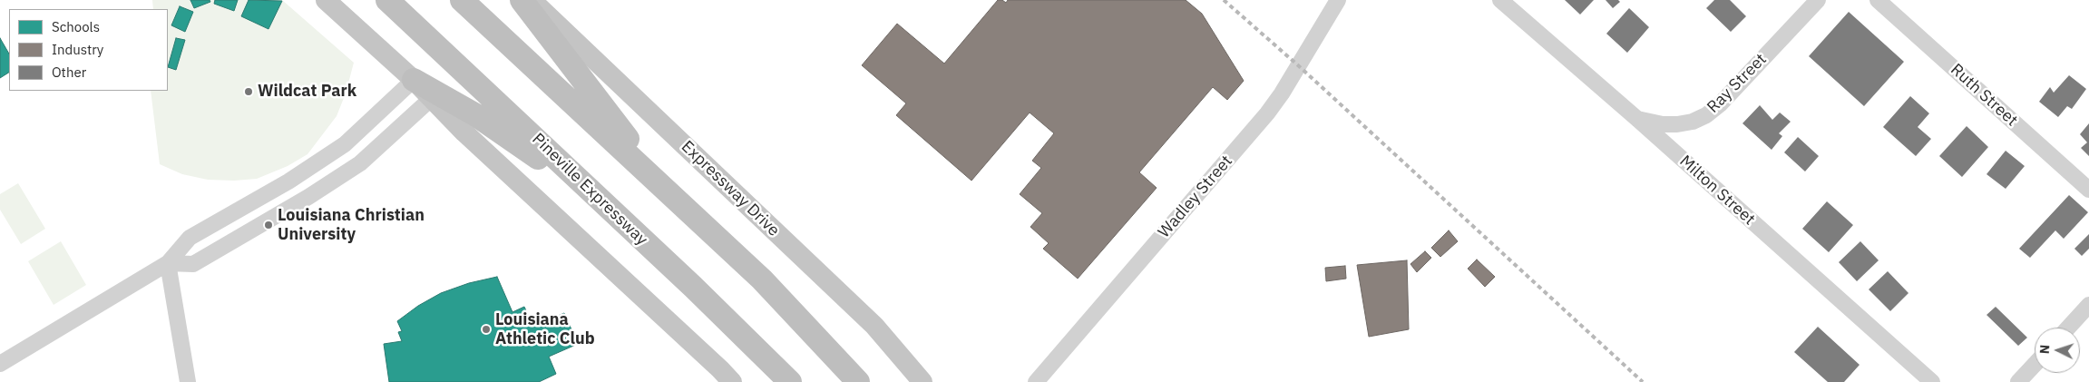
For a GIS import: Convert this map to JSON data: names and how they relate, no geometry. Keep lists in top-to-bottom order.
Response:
{
  "streets": {
    "highway": ["Pineville Expressway"],
    "main road": ["Expressway Drive"],
    "street": [
      "Ray Street",
      "Ruth Street",
      "Milton Street",
      "Wadley Street"
    ]
  },
  "crossings": [
    ["Ray Street", "Milton Street"]
  ],
  "places": ["Wildcat Park", "Louisiana Christian University", "Louisiana Athletic Club"],
  "legend": ["Schools", "Industry", "Other"],
  "north": "left"
}
